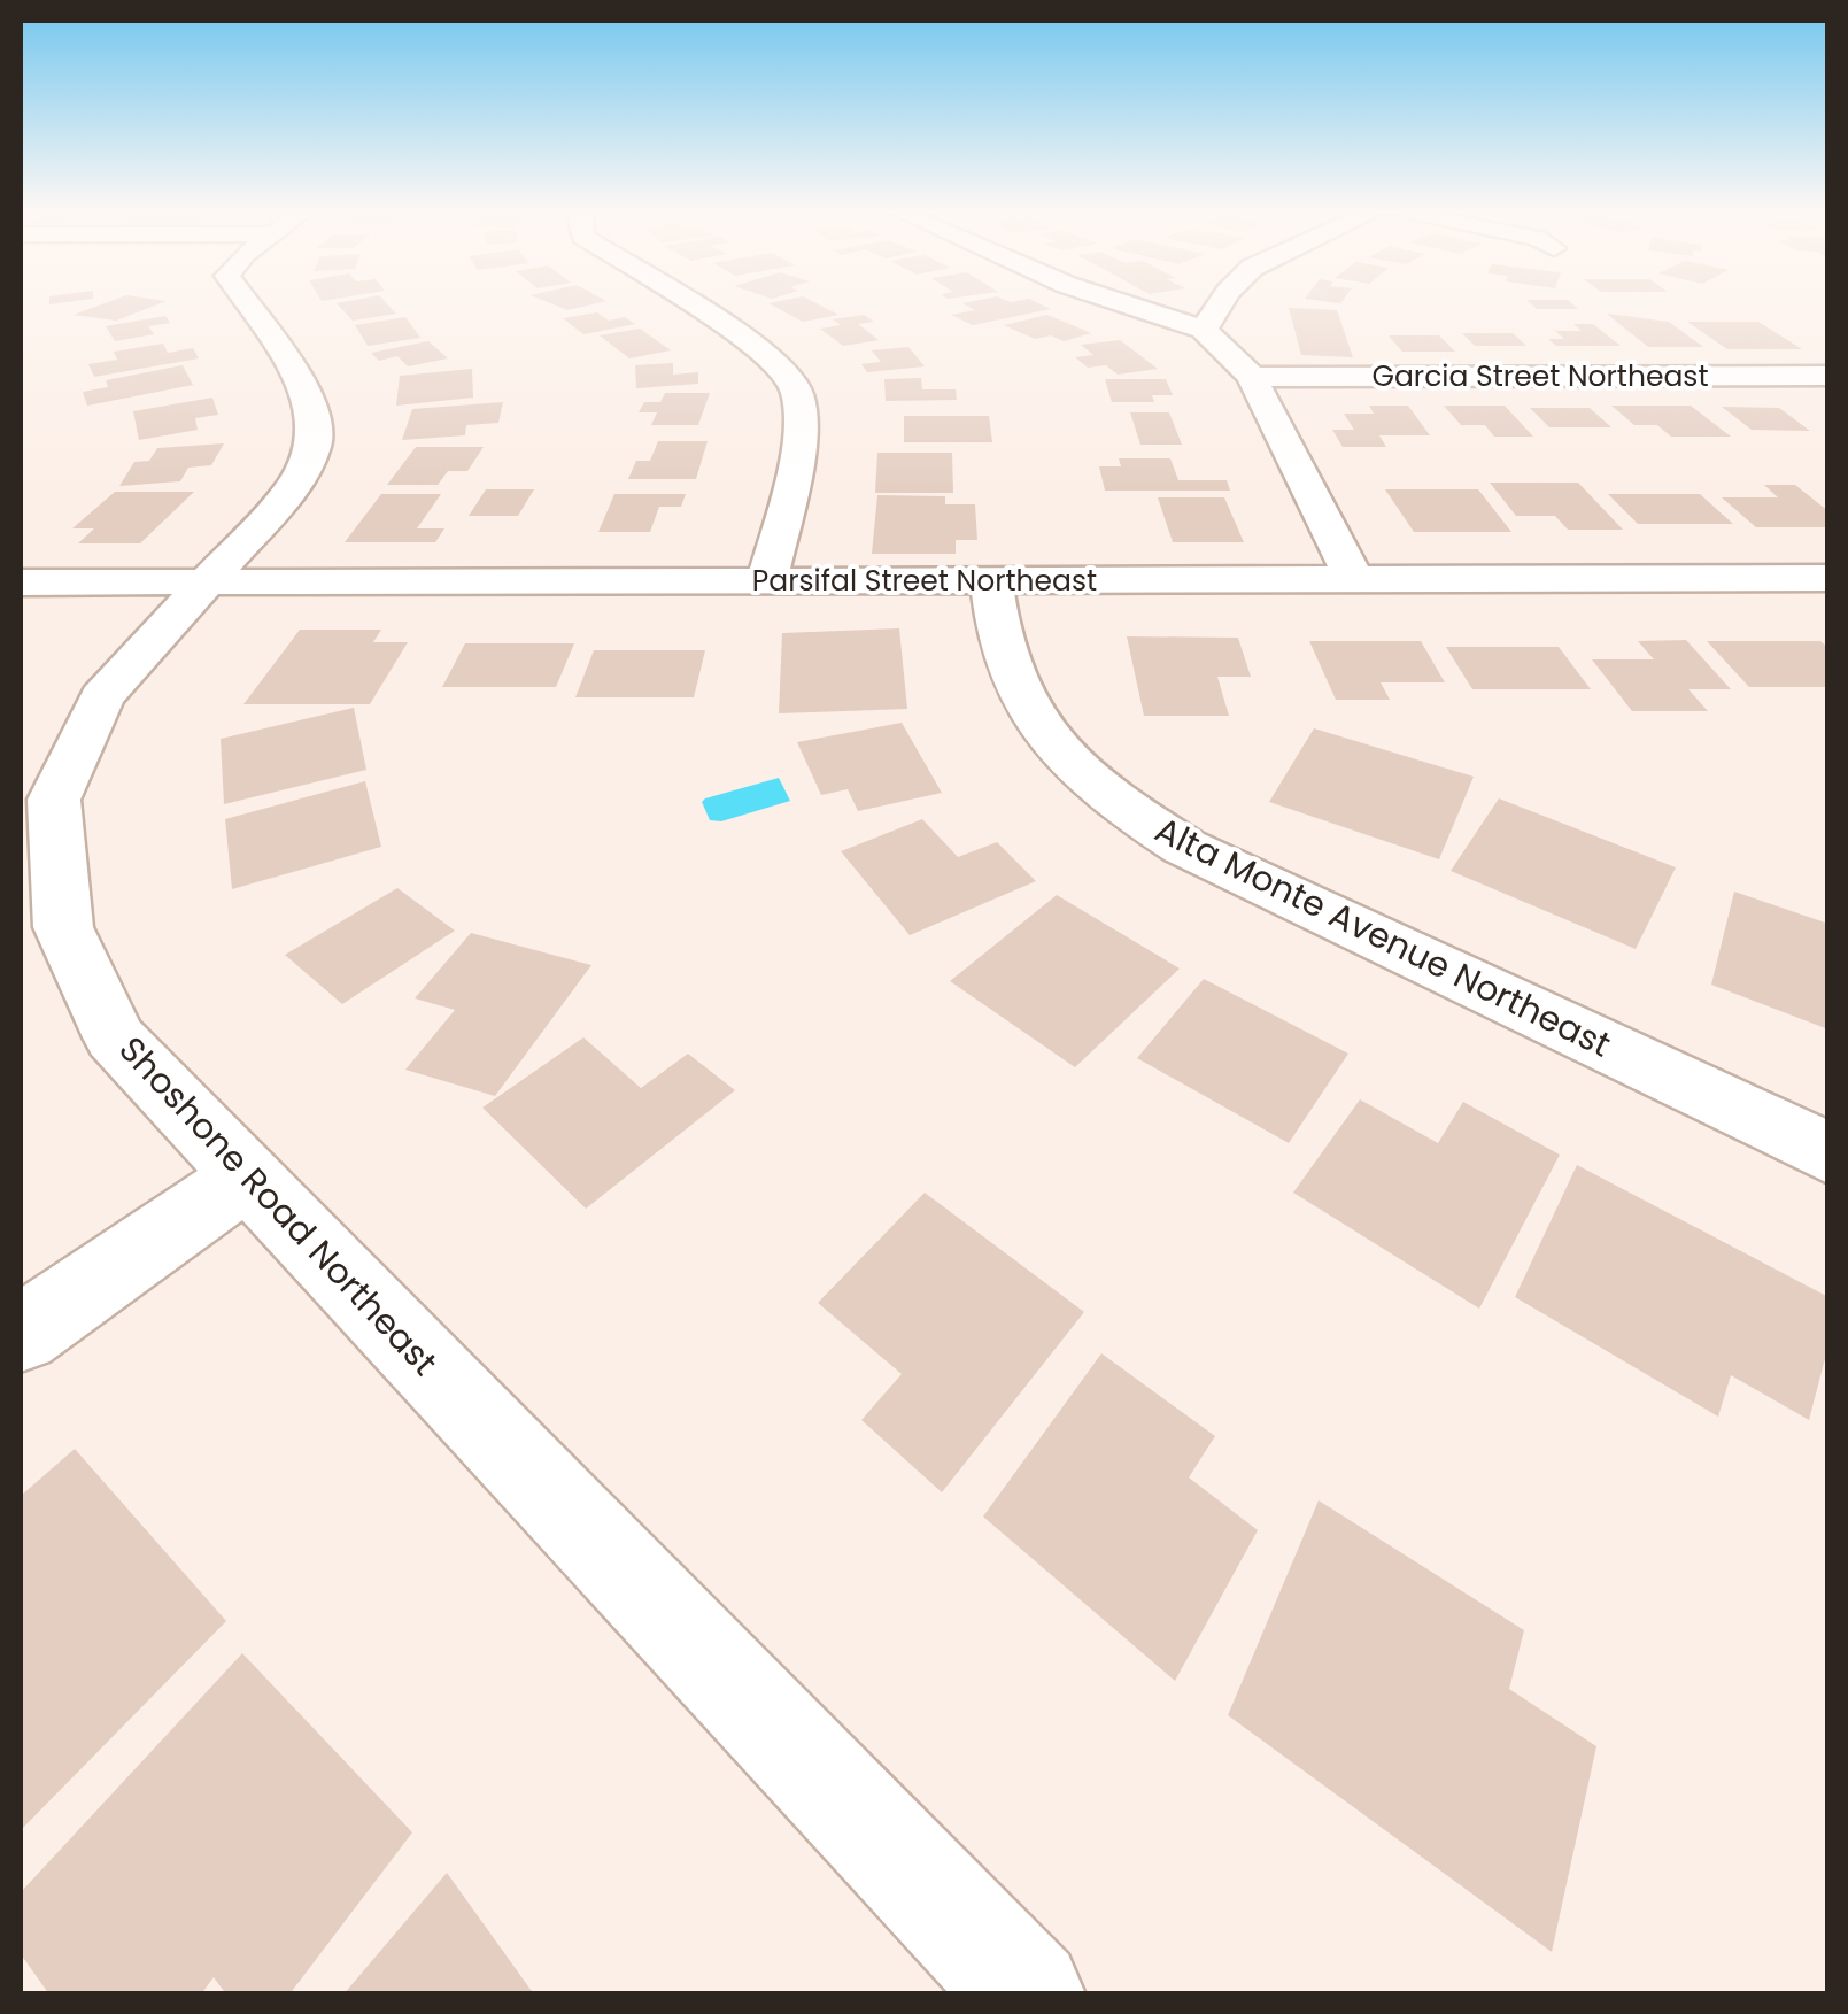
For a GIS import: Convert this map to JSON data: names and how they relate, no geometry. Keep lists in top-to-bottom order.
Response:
{
  "streets": {
    "street": [
      "Garcia Street Northeast",
      "Parsifal Street Northeast",
      "Alta Monte Avenue Northeast",
      "Shoshone Road Northeast"
    ]
  },
  "crossings": [
    ["Parsifal Street Northeast", "Alta Monte Avenue Northeast"],
    ["Parsifal Street Northeast", "Shoshone Road Northeast"]
  ]
}
